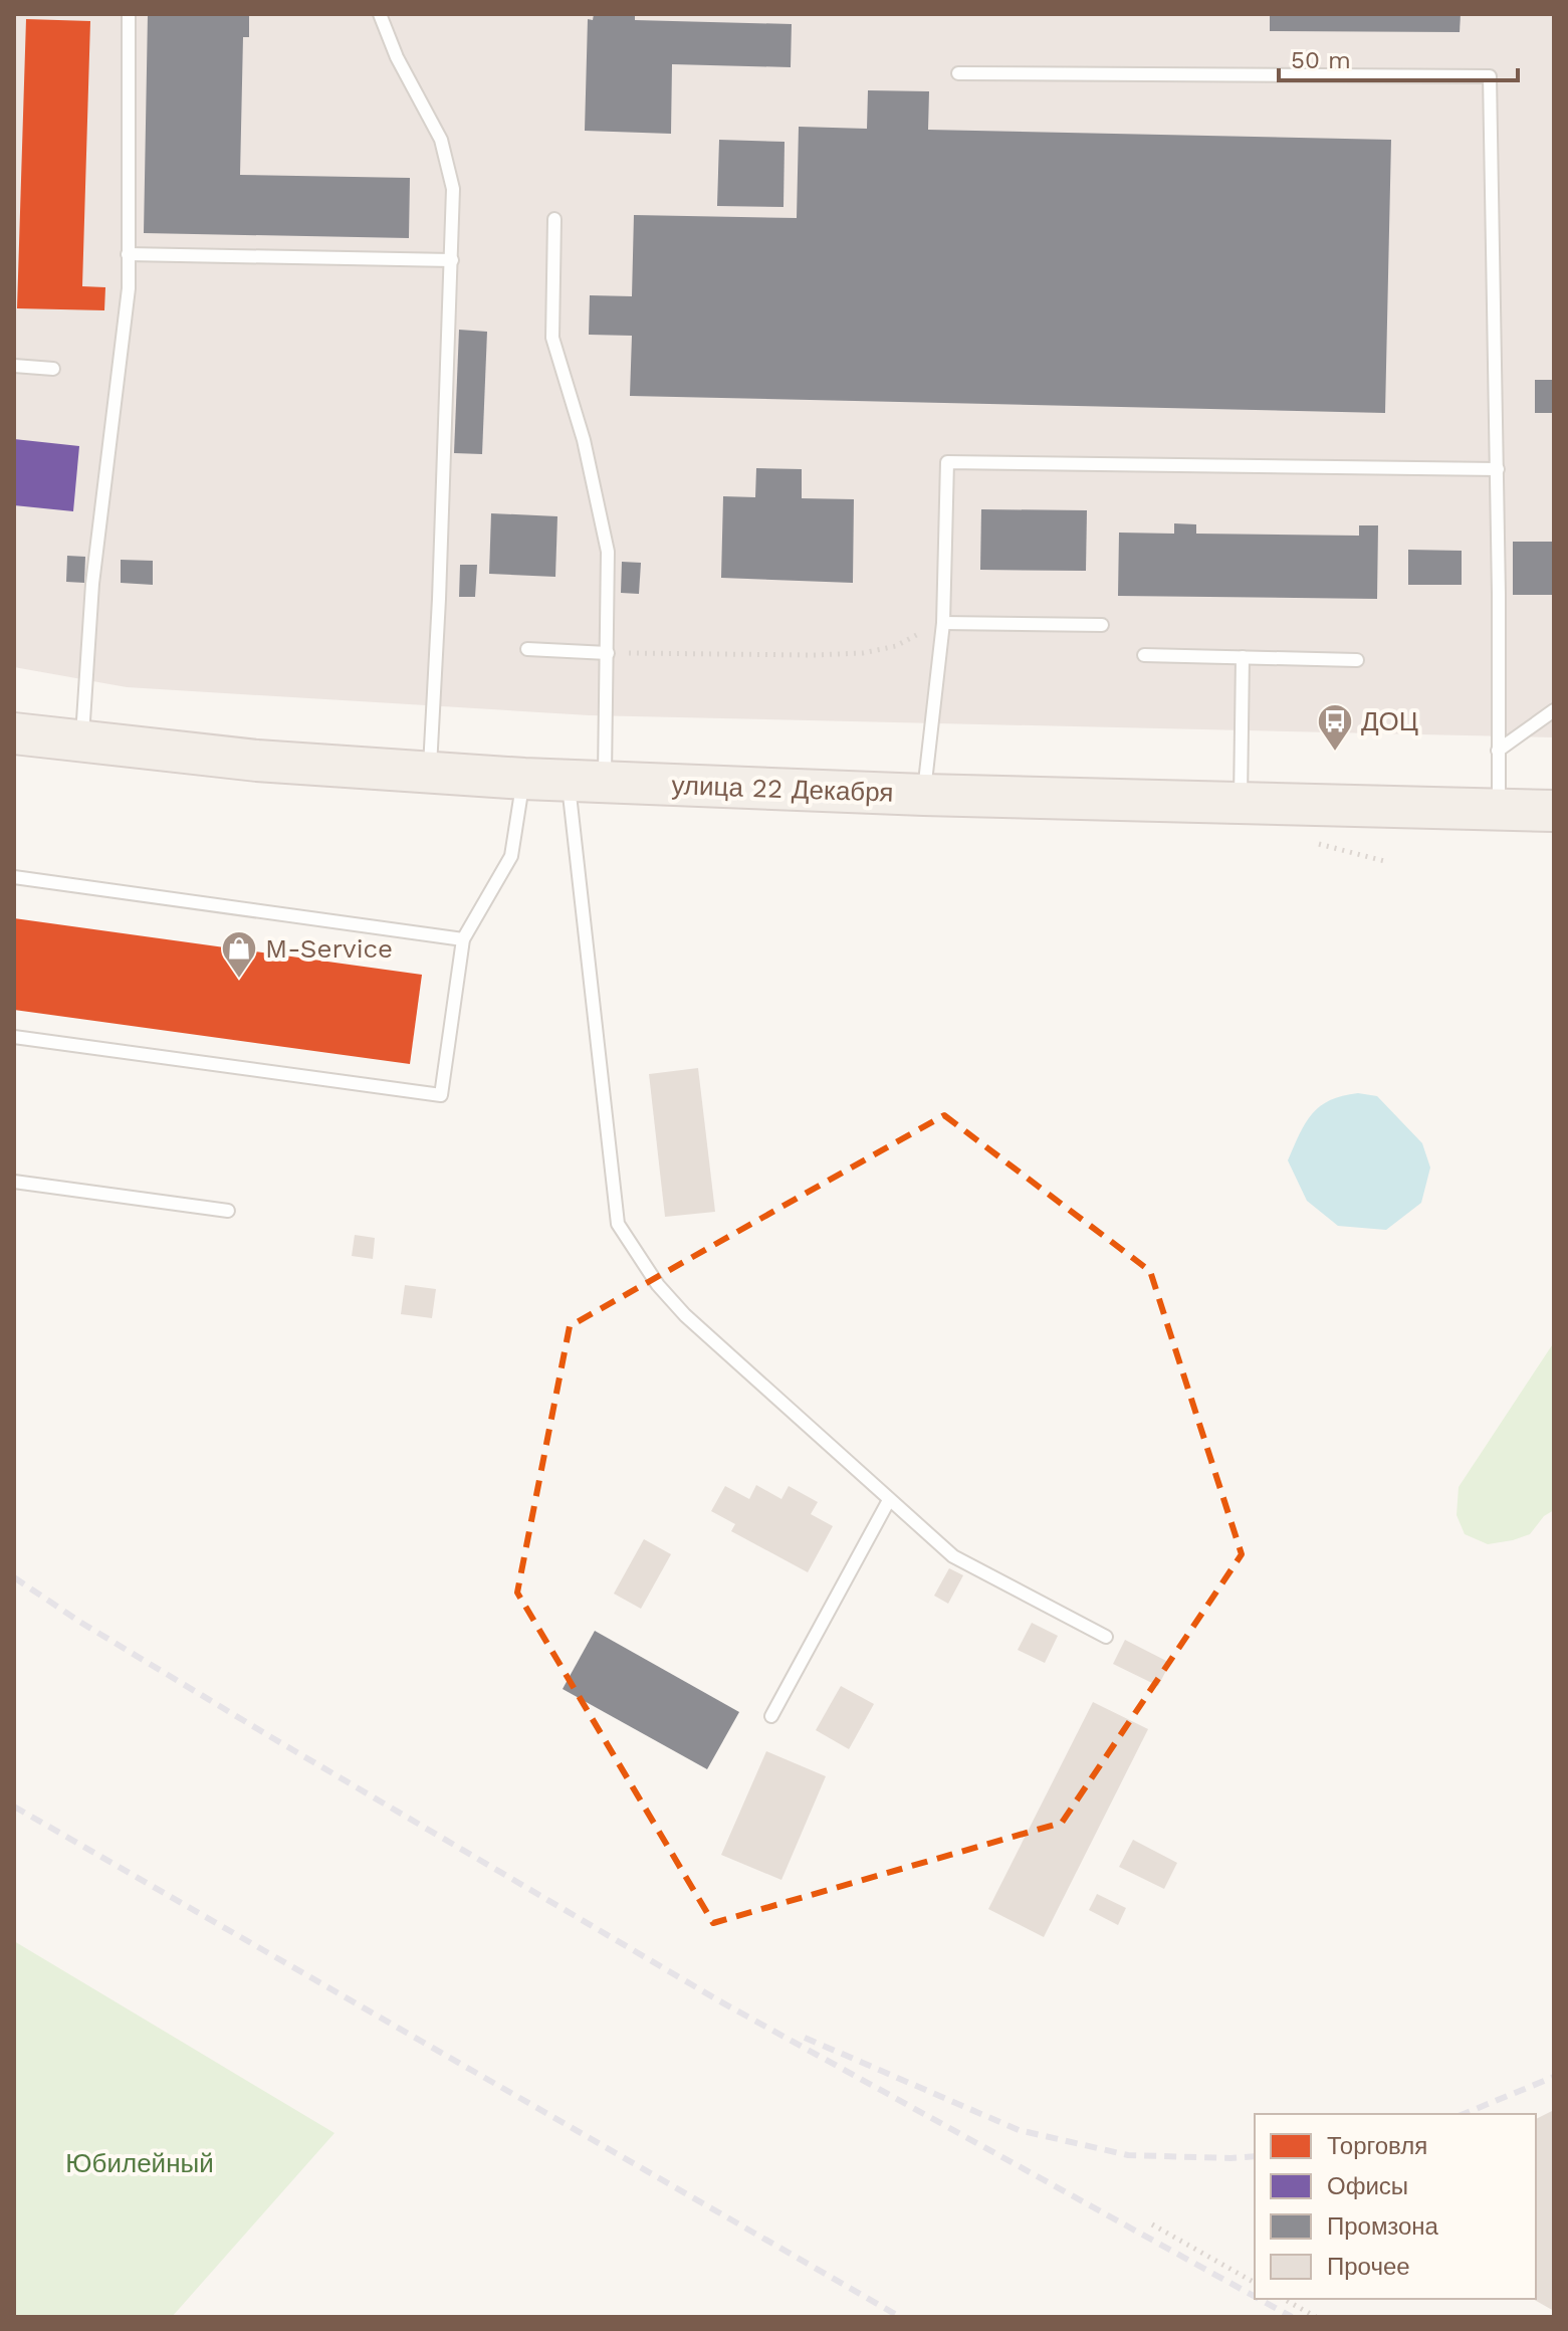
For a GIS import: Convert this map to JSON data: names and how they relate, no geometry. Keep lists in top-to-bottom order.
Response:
{
  "streets": {
    "main road": ["улица 22 Декабря"]
  },
  "parks": ["Юбилейный"],
  "places": {
    "bus stop": ["ДОЦ"],
    "shop": ["M-Service"]
  },
  "legend": [
    "Торговля",
    "Офисы",
    "Промзона",
    "Прочее"
  ],
  "scale_bar": "50 m"
}
